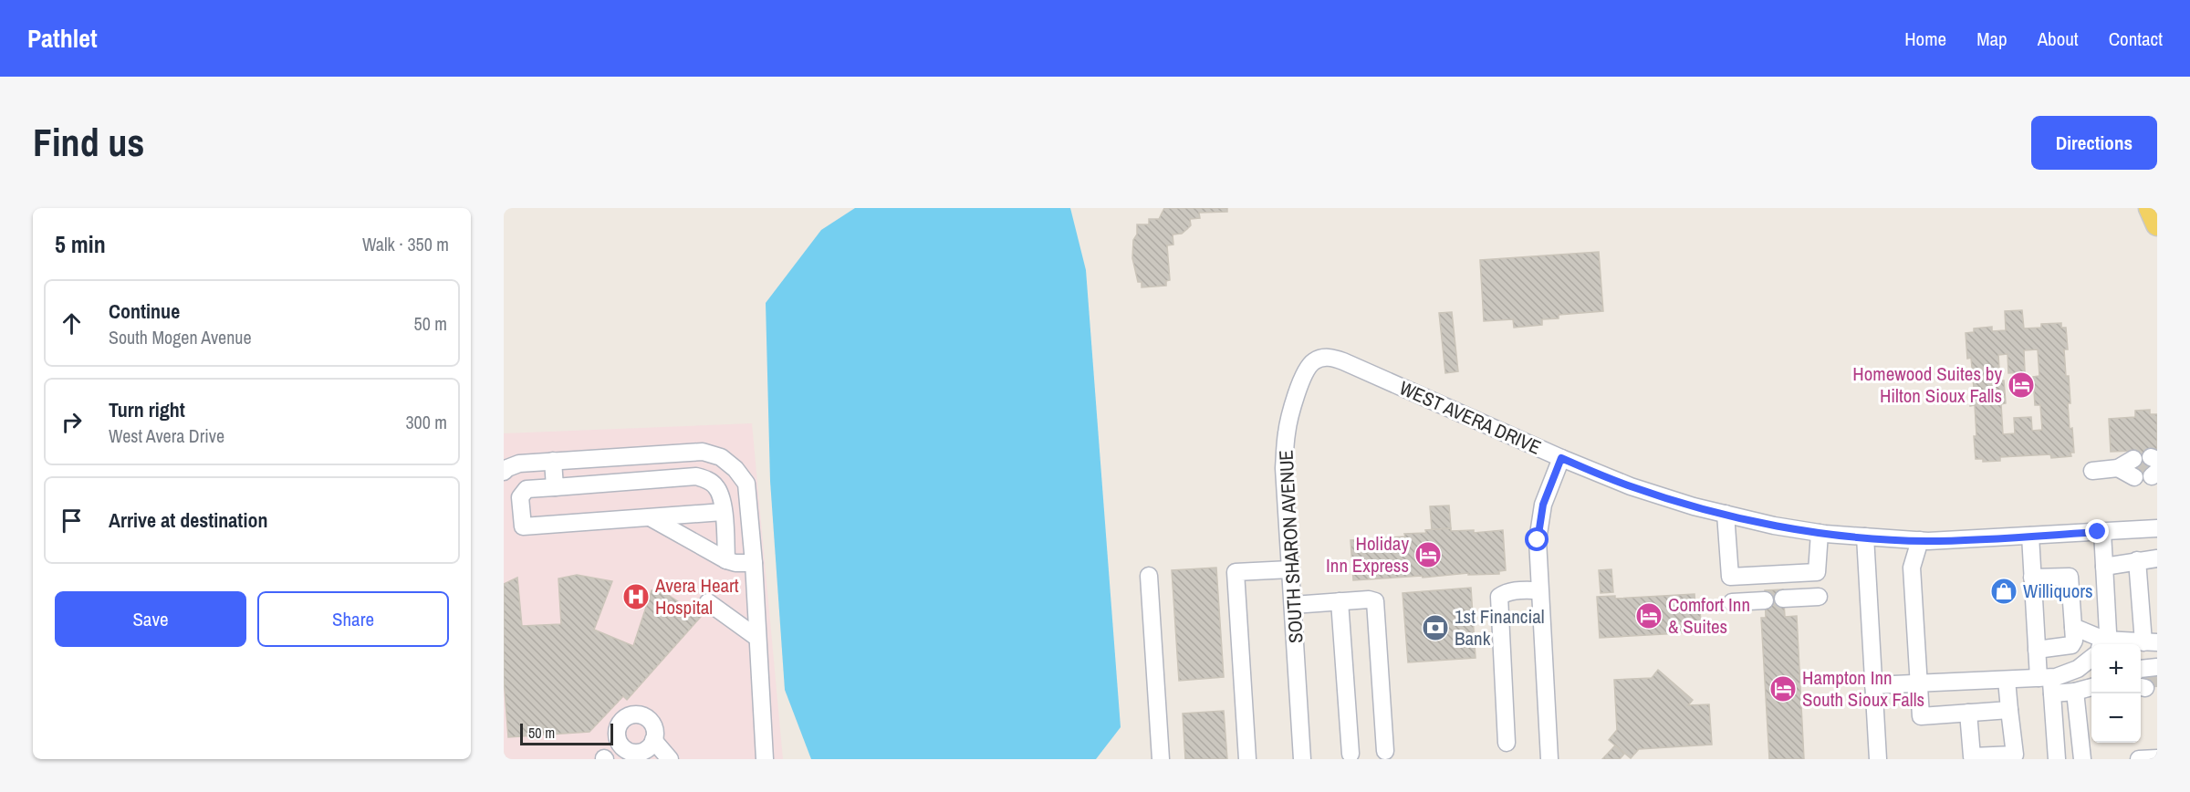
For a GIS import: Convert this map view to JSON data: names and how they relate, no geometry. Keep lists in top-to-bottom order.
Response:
{
  "streets": {
    "street": ["WEST AVERA DRIVE", "SOUTH SHARON AVENUE"]
  },
  "crossings": [
    ["WEST AVERA DRIVE", "SOUTH SHARON AVENUE"]
  ],
  "places": {
    "hotel": [
      "Homewood Suites by Hilton Sioux Falls",
      "Holiday Inn Express",
      "Comfort Inn & Suites",
      "Hampton Inn South Sioux Falls"
    ],
    "shop": ["Williquors"],
    "hospital": ["Avera Heart Hospital"],
    "bank": ["1st Financial Bank"]
  },
  "scale_bar": "50 m",
  "page": {
    "header": "Pathlet",
    "nav": [
      "Home",
      "Map",
      "About",
      "Contact"
    ],
    "buttons": [
      "Directions",
      ["Save", "Share"]
    ],
    "title": "Find us",
    "heading": ["5 min", "Walk · 350 m"],
    "list": [
      ["Continue", "South Mogen Avenue", "50 m"],
      ["Turn right", "West Avera Drive", "300 m"],
      "Arrive at destination"
    ],
    "map_buttons": ["+", "−"],
    "scale": "50 m"
  }
}
